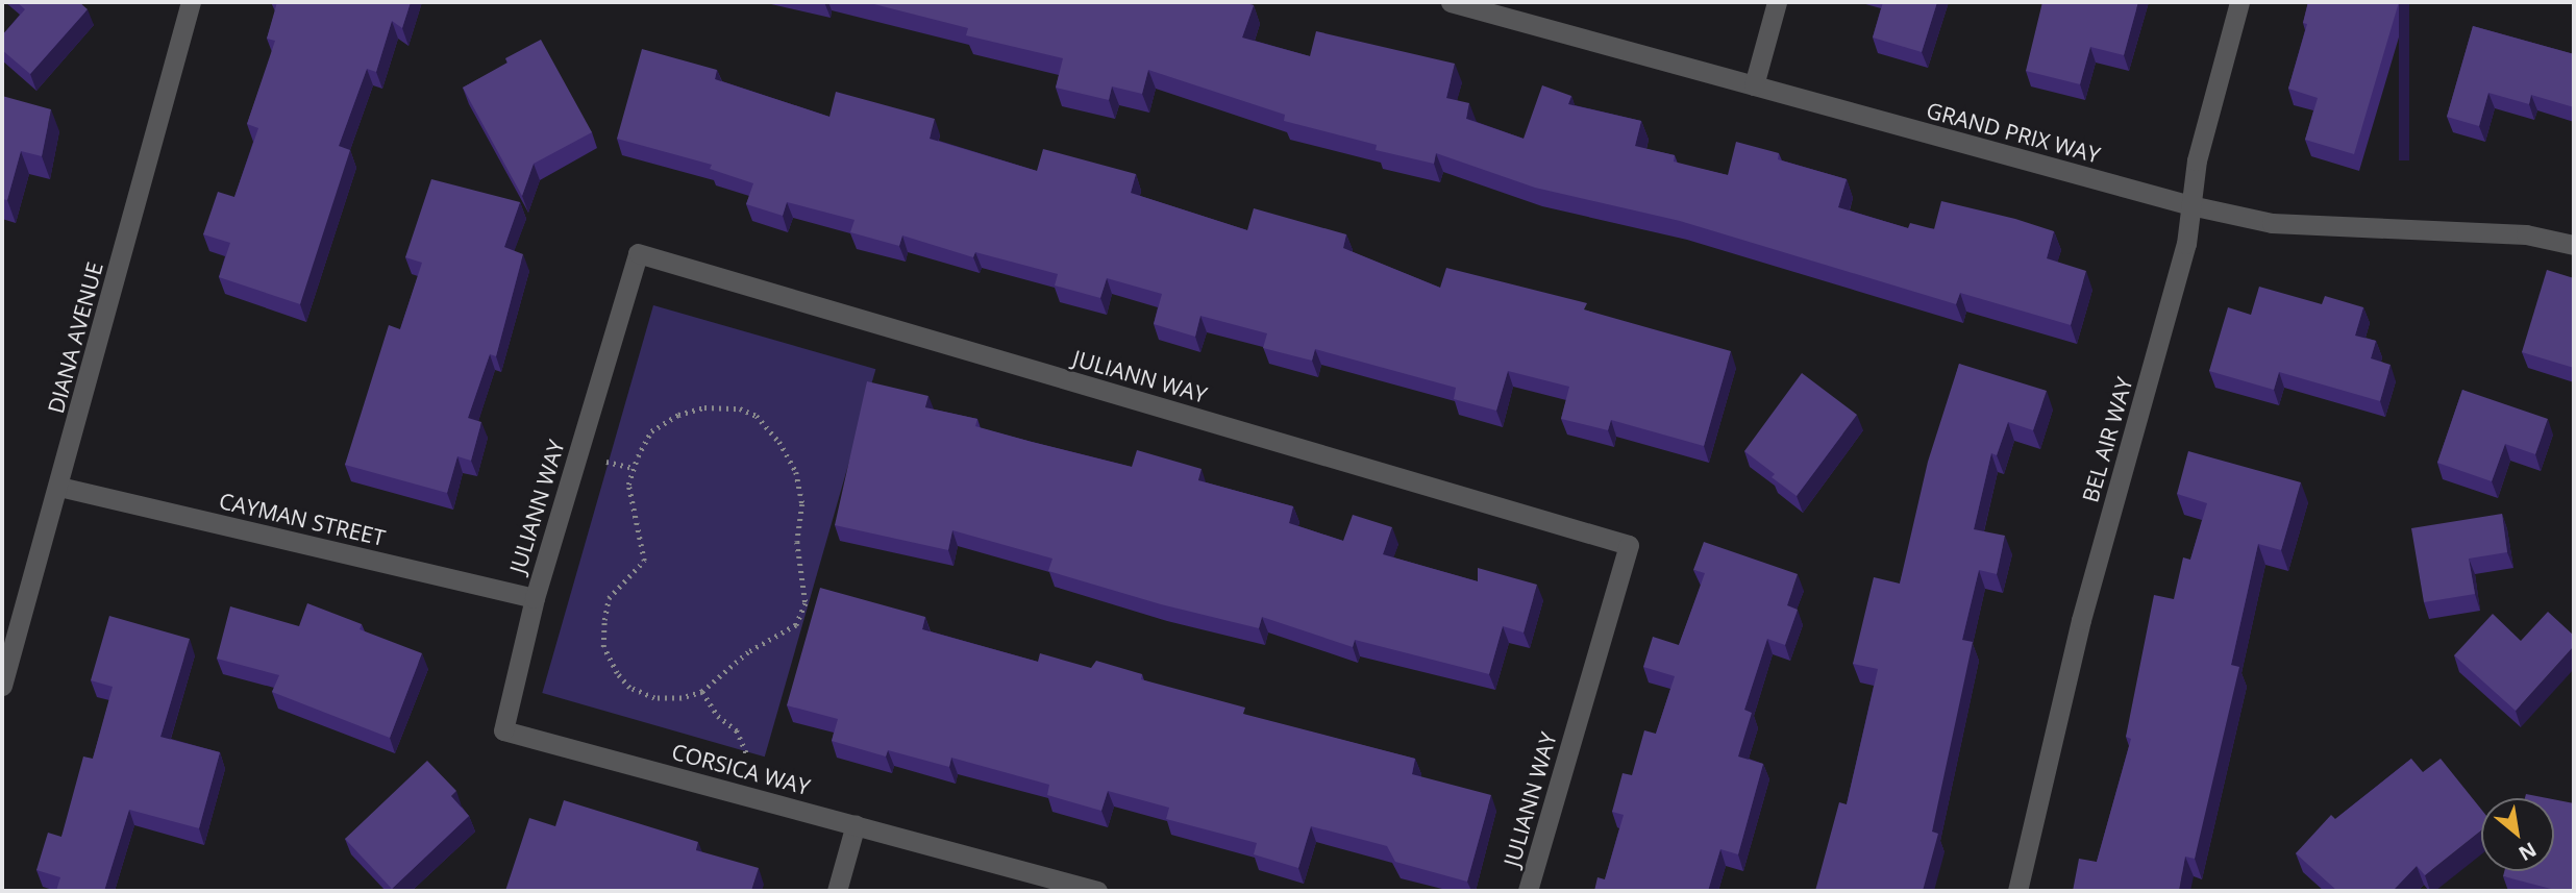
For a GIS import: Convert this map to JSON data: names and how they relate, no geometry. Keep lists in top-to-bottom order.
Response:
{
  "streets": {
    "street": [
      "GRAND PRIX WAY",
      "DIANA AVENUE",
      "JULIANN WAY",
      "BEL AIR WAY",
      "CAYMAN STREET",
      "CORSICA WAY"
    ]
  },
  "crossings": [
    ["GRAND PRIX WAY", "BEL AIR WAY"],
    ["DIANA AVENUE", "CAYMAN STREET"],
    ["JULIANN WAY", "CAYMAN STREET"],
    ["JULIANN WAY", "CORSICA WAY"],
    ["CAYMAN STREET", "CORSICA WAY"]
  ],
  "north": "bottom right"
}
